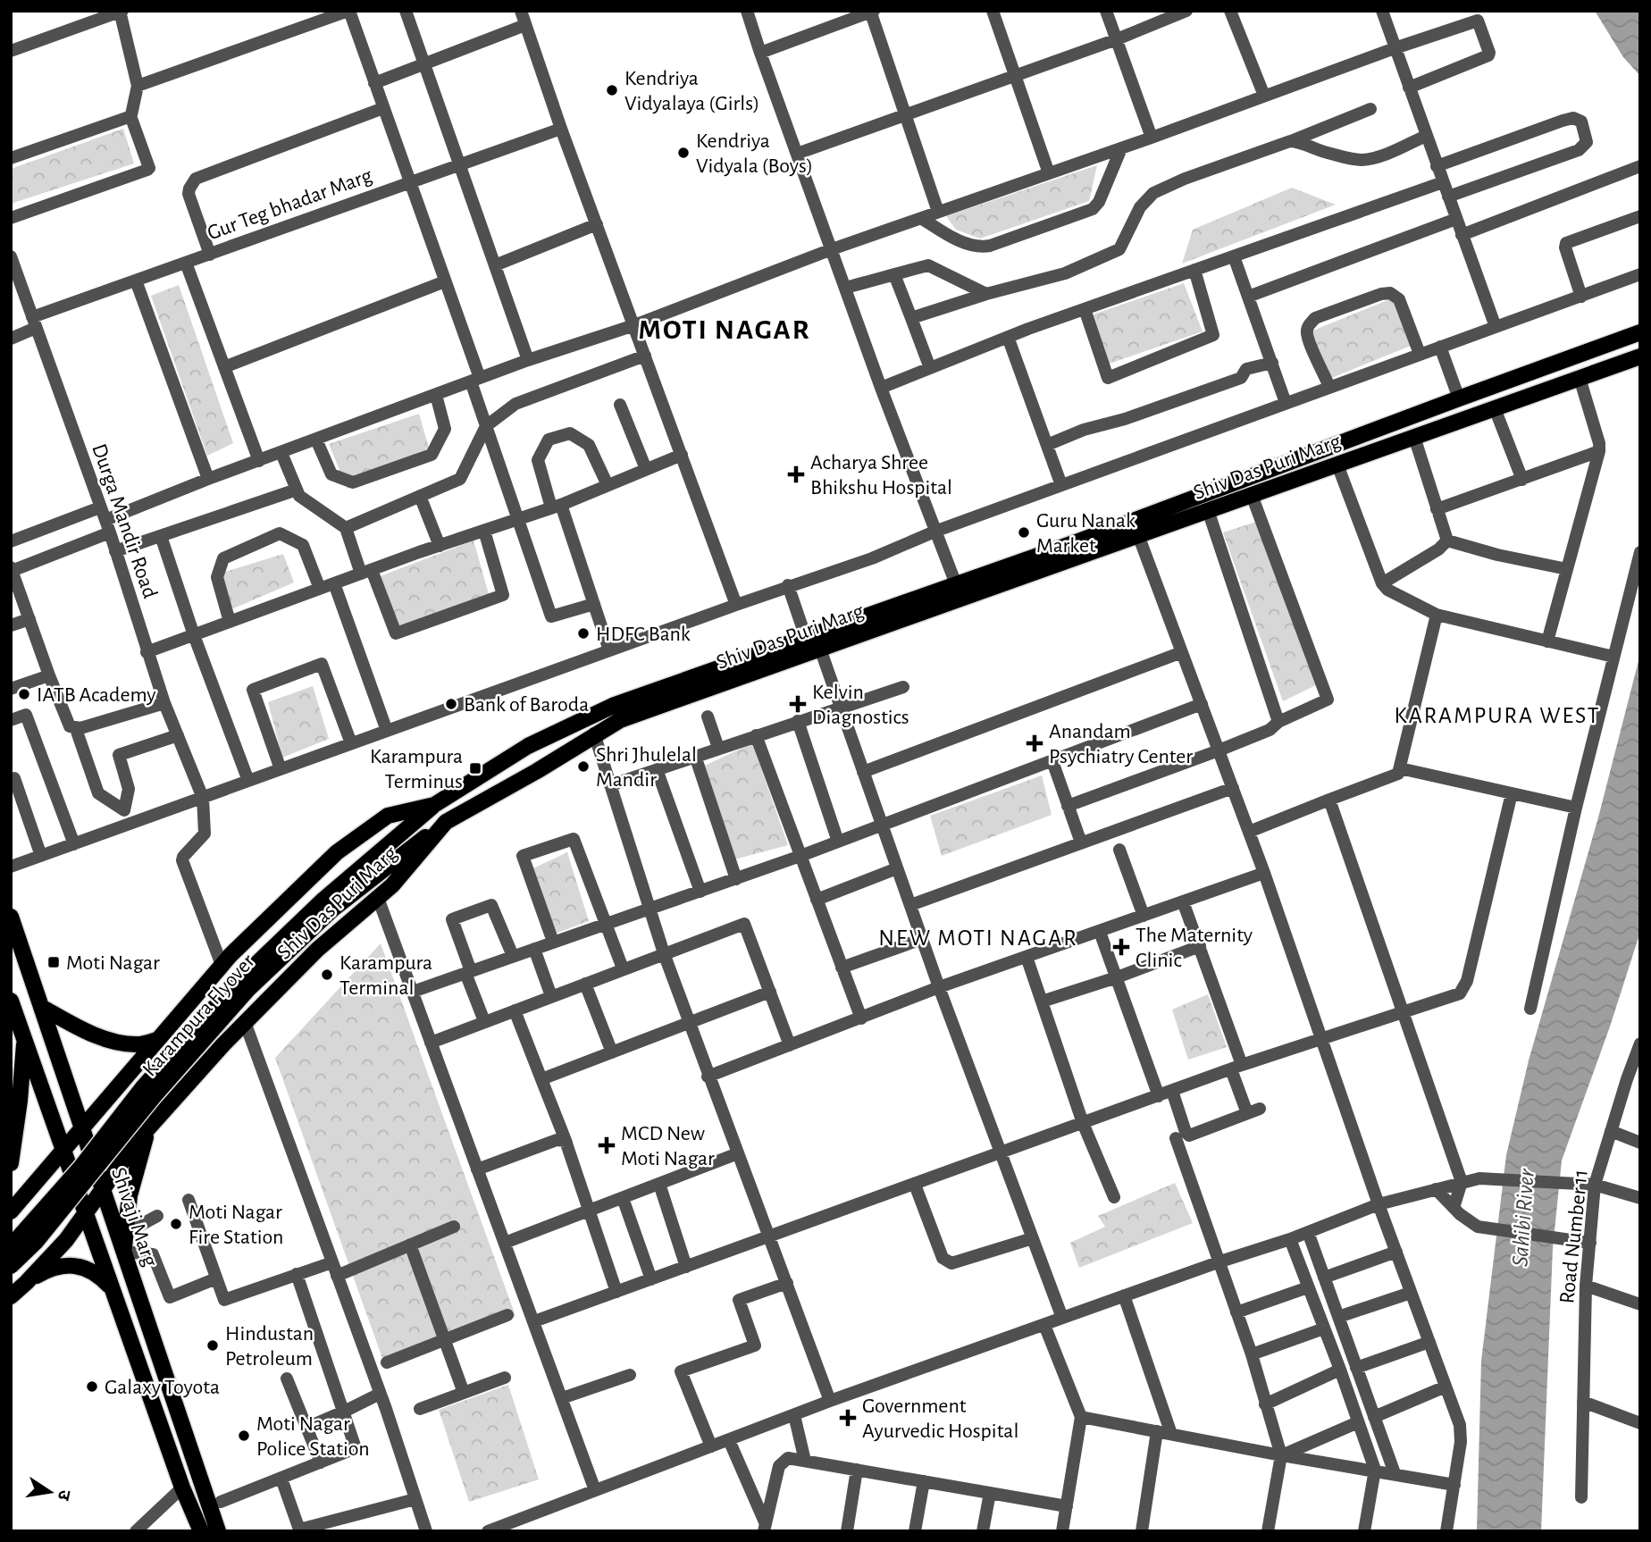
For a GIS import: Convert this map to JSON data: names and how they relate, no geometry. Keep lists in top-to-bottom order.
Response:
{
  "streets": {
    "main road": ["Shiv Das Puri Marg", "Karampura Flyover", "Shivaji Marg"],
    "street": ["Gur Teg bhadar Marg", "Durga Mandir Road", "Road Number 11"]
  },
  "crossings": [
    ["Gur Teg bhadar Marg", "Durga Mandir Road"],
    ["Shiv Das Puri Marg", "Durga Mandir Road"],
    ["Shiv Das Puri Marg", "Karampura Flyover"],
    ["Shiv Das Puri Marg", "Shivaji Marg"]
  ],
  "districts": ["MOTI NAGAR", "KARAMPURA WEST", "NEW MOTI NAGAR"],
  "water": ["Sahibi River"],
  "places": {
    "other": [
      "Kendriya Vidyalaya (Girls)",
      "Kendriya Vidyala (Boys)",
      "Guru Nanak Market",
      "HDFC Bank",
      "IATB Academy",
      "Bank of Baroda",
      "Shri Jhulelal Mandir",
      "Karampura Terminal",
      "Moti Nagar Fire Station",
      "Hindustan Petroleum",
      "Galaxy Toyota",
      "Moti Nagar Police Station"
    ],
    "health": [
      "Acharya Shree Bhikshu Hospital",
      "Kelvin Diagnostics",
      "Anandam Psychiatry Center",
      "The Maternity Clinic",
      "MCD New Moti Nagar",
      "Government Ayurvedic Hospital"
    ],
    "transit": ["Karampura Terminus", "Moti Nagar"]
  },
  "north": "right"
}
